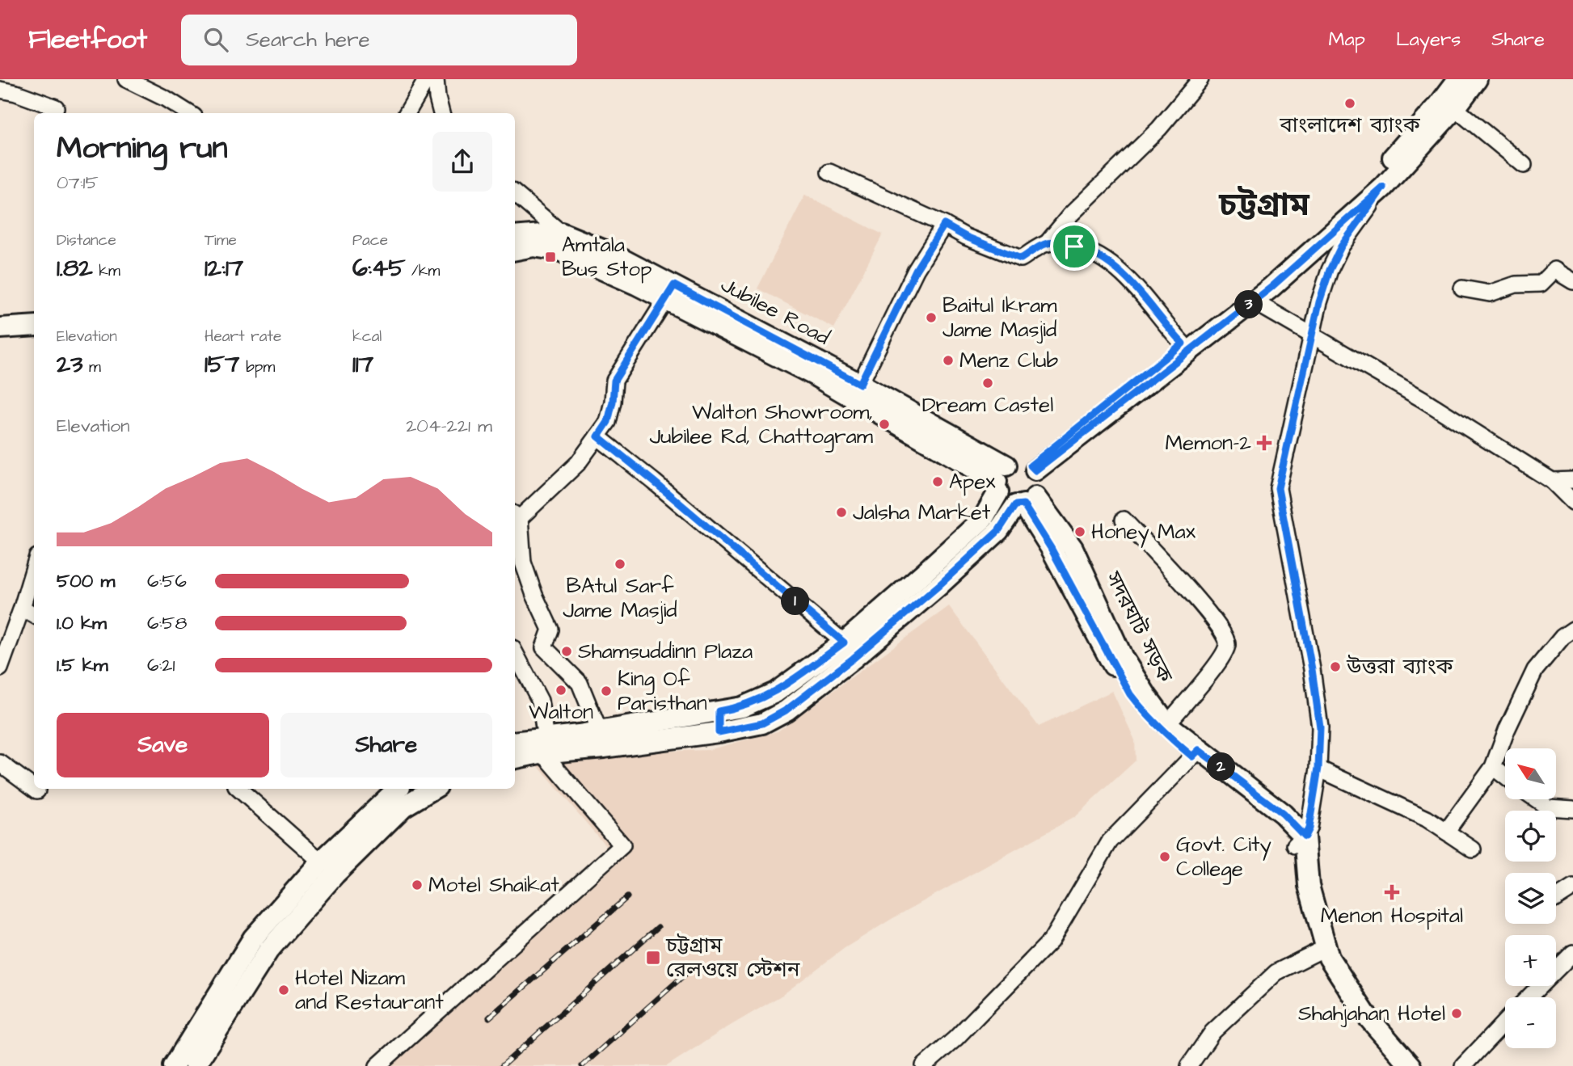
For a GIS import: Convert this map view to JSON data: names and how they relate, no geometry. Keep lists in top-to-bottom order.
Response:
{
  "streets": {
    "main road": ["Jubilee Road", "সদরঘাট সড়ক"]
  },
  "crossings": [
    ["Jubilee Road", "সদরঘাট সড়ক"]
  ],
  "districts": ["চট্টগ্রাম"],
  "places": {
    "other": [
      "বাংলাদেশ ব্যাংক",
      "Baitul Ikram Jame Masjid",
      "Menz Club",
      "Dream Castel",
      "Walton Showroom, Jubilee Rd, Chattogram",
      "Apex",
      "Jalsha Market",
      "Honey Max",
      "BAtul Sarf Jame Masjid",
      "Shamsuddinn Plaza",
      "উত্তরা ব্যাংক",
      "Walton",
      "King Of Paristhan",
      "Govt. City College",
      "Motel Shaikat",
      "Hotel Nizam and Restaurant",
      "Shahjahan Hotel"
    ],
    "transit": ["Amtala Bus Stop", "চট্টগ্রাম রেলওয়ে স্টেশন"],
    "health": ["Memon-2", "Menon Hospital"]
  },
  "north": "top left",
  "page": {
    "header": "Fleetfoot",
    "search": "Search here",
    "nav": ["Map", "Layers", "Share"],
    "heading": ["Morning run", "07:15"],
    "stats": [
      ["Distance", "1.82 km"],
      ["Time", "12:17"],
      ["Pace", "6:45 /km"],
      ["Elevation", "23 m"],
      ["Heart rate", "157 bpm"],
      ["kcal", "117"]
    ],
    "pins": ["3", "1", "2"],
    "chart": ["Elevation", "204–221 m"],
    "list": [
      {
        "name": "500 m",
        "note": "6:56"
      },
      {
        "name": "1.0 km",
        "note": "6:58"
      },
      {
        "name": "1.5 km",
        "note": "6:21"
      }
    ],
    "buttons": ["Save", "Share"],
    "map_buttons": ["+", "−"]
  }
}
